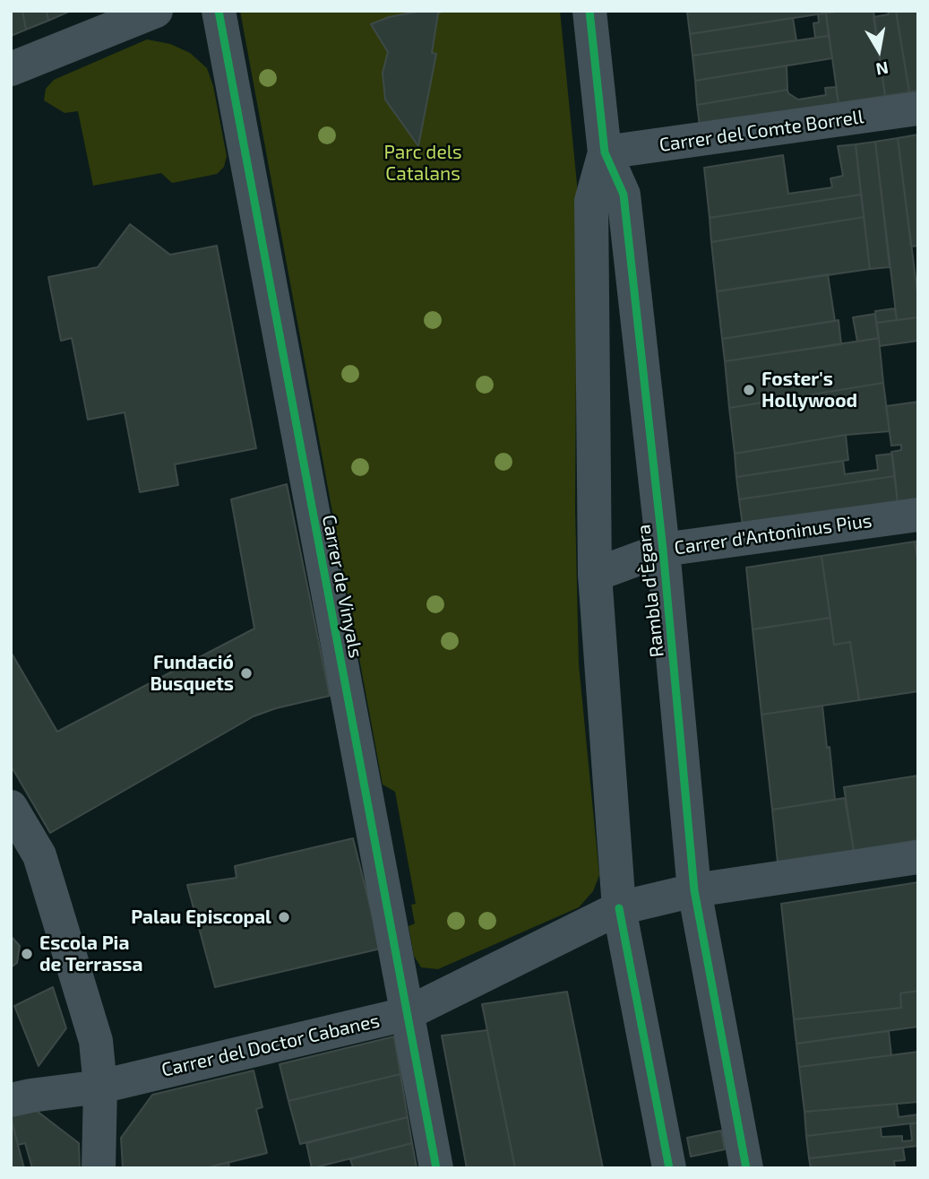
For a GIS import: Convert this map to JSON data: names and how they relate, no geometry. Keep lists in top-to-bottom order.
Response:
{
  "streets": {
    "street": [
      "Carrer del Comte Borrell",
      "Carrer d'Antoninus Pius",
      "Carrer de Vinyals",
      "Rambla d'Ègara",
      "Carrer del Doctor Cabanes"
    ]
  },
  "crossings": [
    ["Carrer del Comte Borrell", "Rambla d'Ègara"],
    ["Carrer d'Antoninus Pius", "Rambla d'Ègara"],
    ["Carrer de Vinyals", "Carrer del Doctor Cabanes"],
    ["Rambla d'Ègara", "Carrer del Doctor Cabanes"]
  ],
  "parks": ["Parc dels Catalans"],
  "places": [
    "Foster's Hollywood",
    "Fundació Busquets",
    "Palau Episcopal",
    "Escola Pia de Terrassa"
  ],
  "north": "bottom"
}
